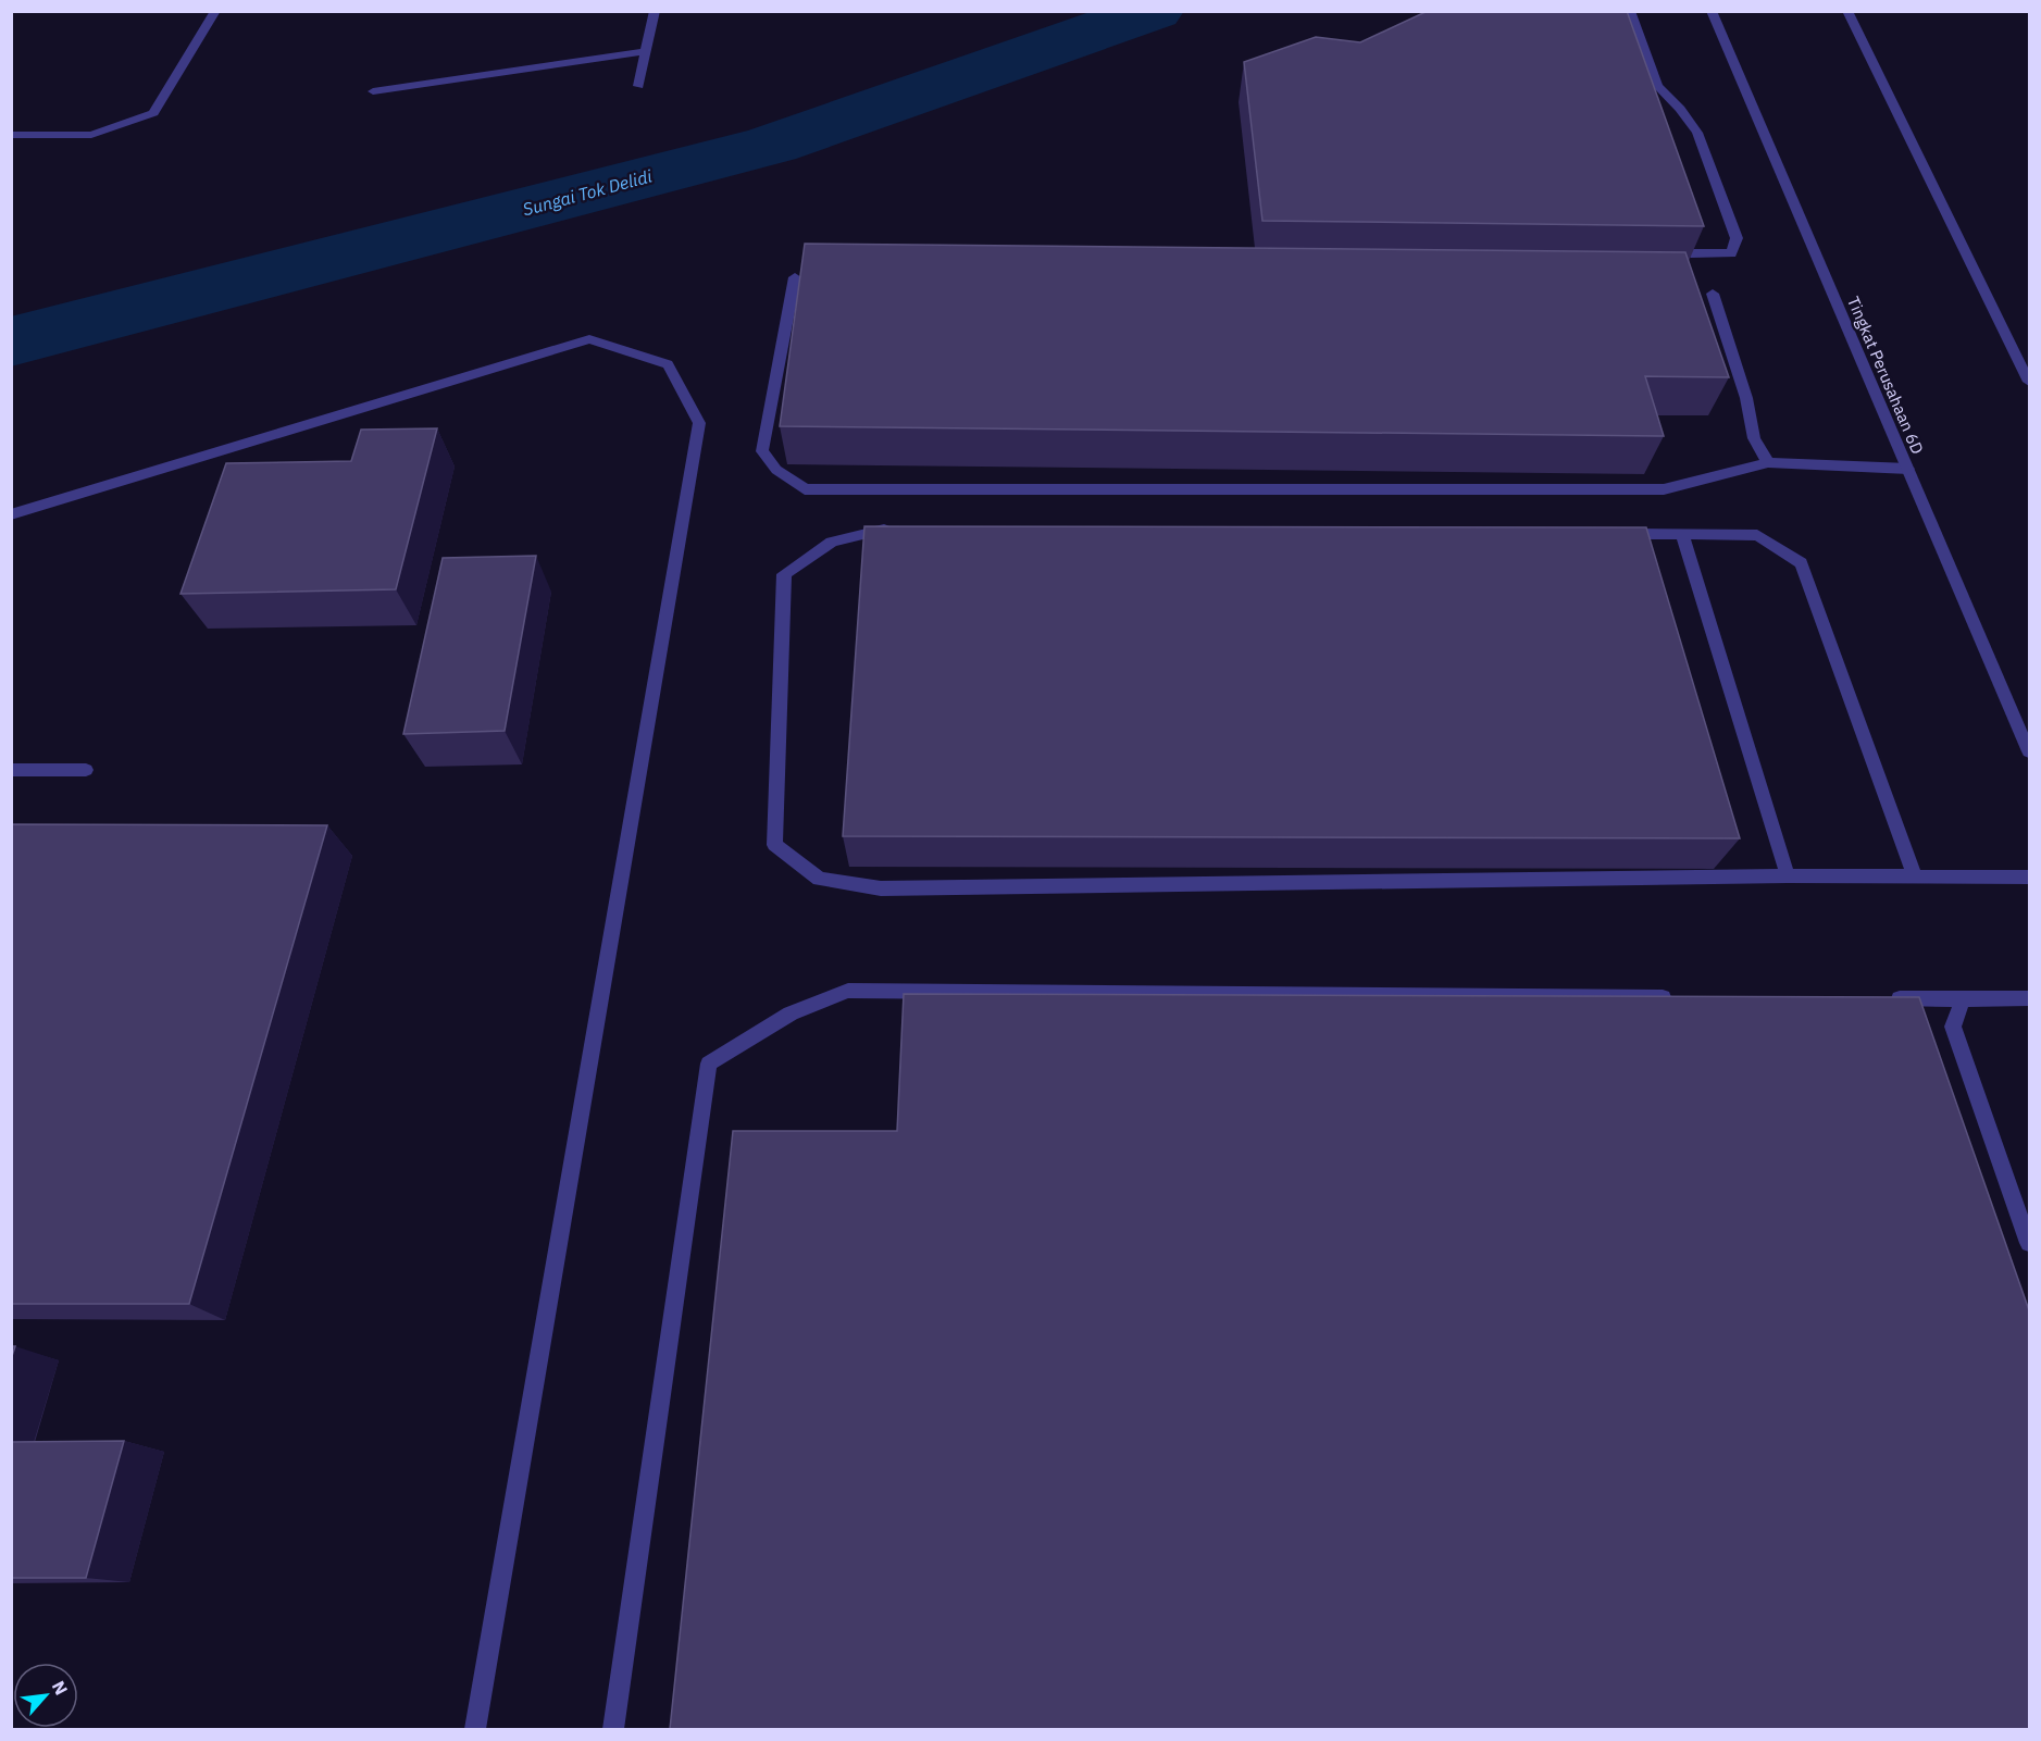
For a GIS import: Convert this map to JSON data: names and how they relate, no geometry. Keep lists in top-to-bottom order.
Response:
{
  "streets": {
    "street": ["Tingkat Perusahaan 6D"]
  },
  "water": ["Sungai Tok Delidi"],
  "north": "top right"
}
